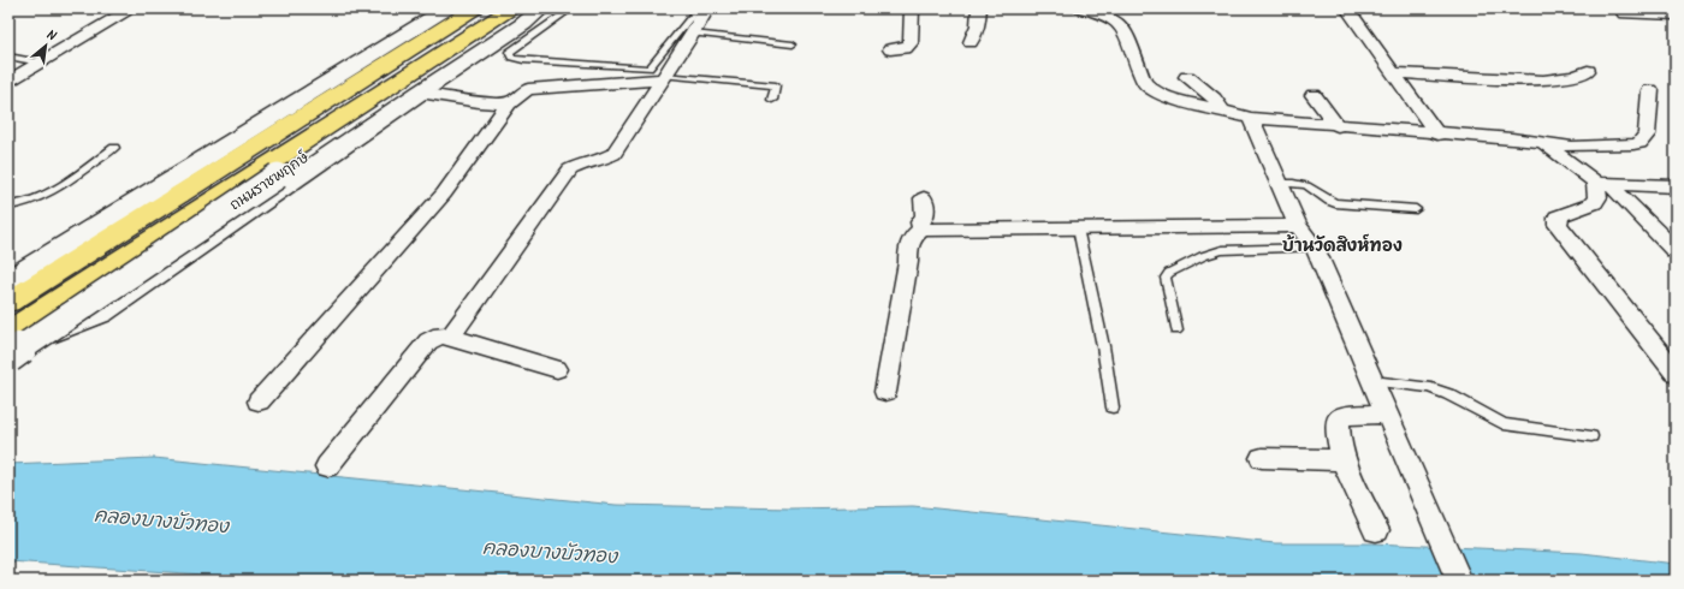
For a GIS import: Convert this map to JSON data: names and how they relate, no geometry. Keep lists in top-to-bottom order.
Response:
{
  "streets": {
    "main road": ["ถนนราชพฤกษ์"]
  },
  "districts": ["บ้านวัดสิงห์ทอง"],
  "water": ["คลองบางบัวทอง"],
  "north": "top right"
}
